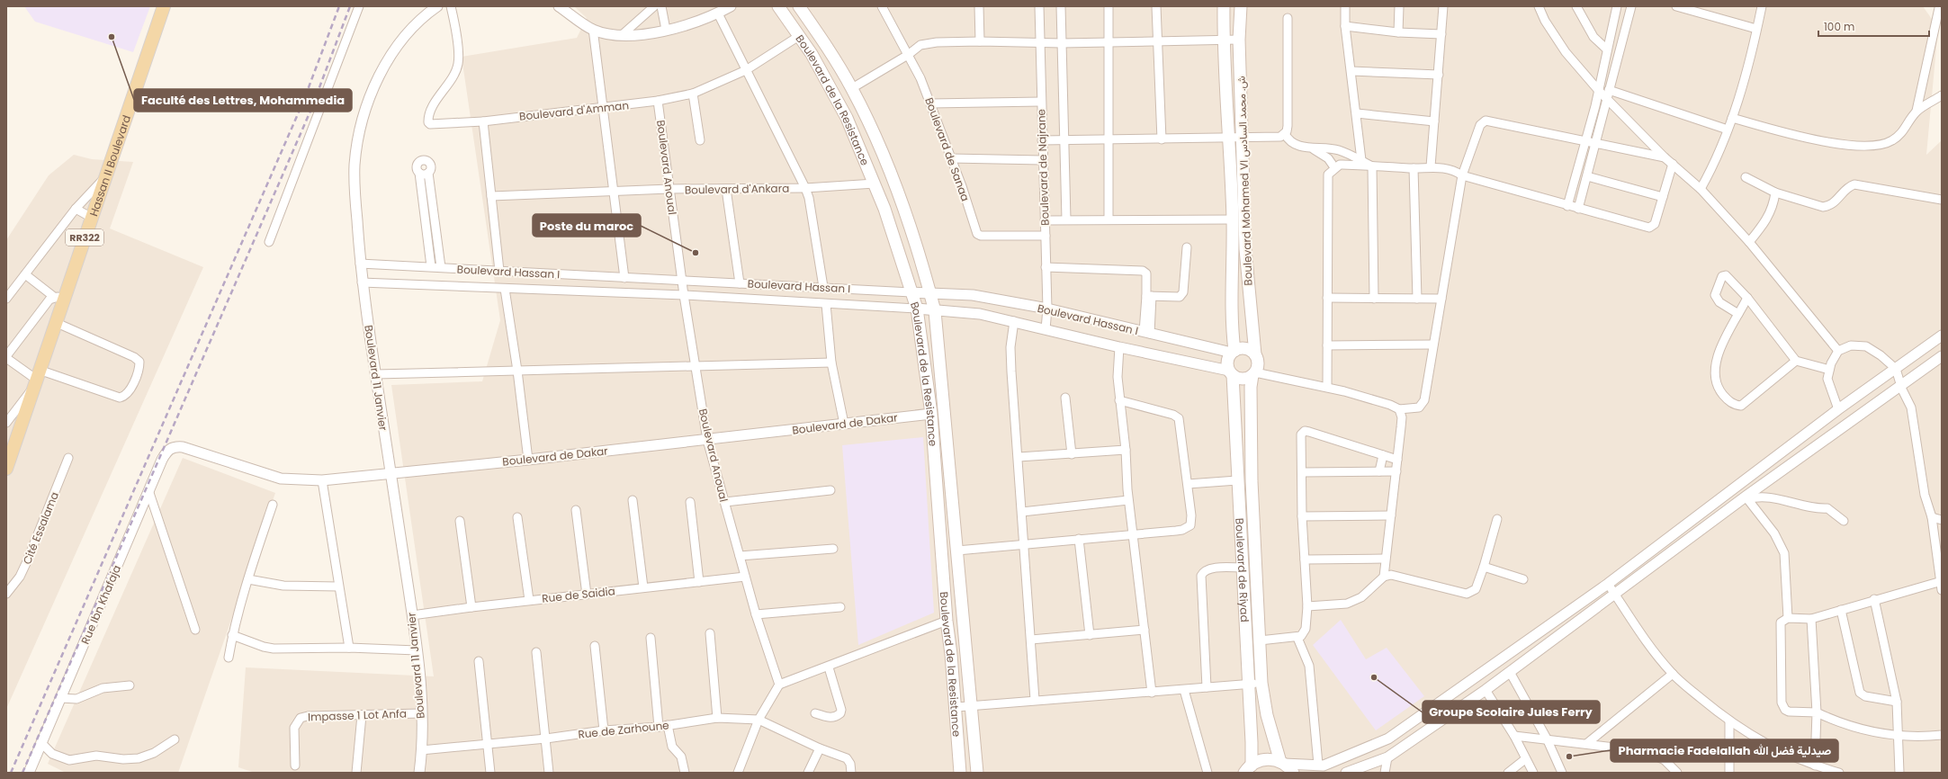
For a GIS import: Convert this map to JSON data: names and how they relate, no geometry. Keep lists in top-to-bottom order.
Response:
{
  "streets": {
    "main road": [
      "Boulevard de la Resistance",
      "Hassan II Boulevard",
      "Boulevard Mohamed VI ش. محمد السادس",
      "RR322",
      "Boulevard de Riyad"
    ],
    "street": [
      "Boulevard d'Amman",
      "Boulevard de Sanaa",
      "Boulevard Anoual",
      "Boulevard de Najrane",
      "Boulevard d'Ankara",
      "Boulevard Hassan I",
      "Boulevard 11 Janvier",
      "Boulevard de Dakar",
      "Cité Essalama",
      "Rue de Saidia",
      "Rue Ibn Khafaja",
      "Impasse 1 Lot Anfa",
      "Rue de Zarhoune"
    ]
  },
  "crossings": [
    ["Boulevard de la Resistance", "Boulevard d'Amman"],
    ["Boulevard de la Resistance", "Boulevard d'Ankara"],
    ["Boulevard de la Resistance", "Boulevard Hassan I"],
    ["Boulevard de la Resistance", "Boulevard de Dakar"],
    ["Boulevard d'Amman", "Boulevard Anoual"],
    ["Boulevard de Sanaa", "Boulevard de Najrane"],
    ["Boulevard Anoual", "Boulevard d'Ankara"],
    ["Boulevard Anoual", "Boulevard Hassan I"],
    ["Boulevard Anoual", "Boulevard de Dakar"],
    ["Boulevard Anoual", "Rue de Saidia"],
    ["Boulevard de Najrane", "Boulevard Hassan I"],
    ["Boulevard Mohamed VI ش. محمد السادس", "Boulevard Hassan I"],
    ["Boulevard Mohamed VI ش. محمد السادس", "Boulevard de Riyad"],
    ["Boulevard Hassan I", "Boulevard 11 Janvier"],
    ["Boulevard Hassan I", "Boulevard de Riyad"],
    ["Boulevard 11 Janvier", "Boulevard de Dakar"],
    ["Boulevard 11 Janvier", "Rue de Saidia"],
    ["Boulevard 11 Janvier", "Impasse 1 Lot Anfa"],
    ["Boulevard 11 Janvier", "Rue de Zarhoune"],
    ["Boulevard de Dakar", "Rue Ibn Khafaja"]
  ],
  "places": [
    "Faculté des Lettres, Mohammedia",
    "Poste du maroc",
    "Groupe Scolaire Jules Ferry",
    "Pharmacie Fadelallah صيدلية فضل الله"
  ],
  "scale_bar": "100 m"
}
